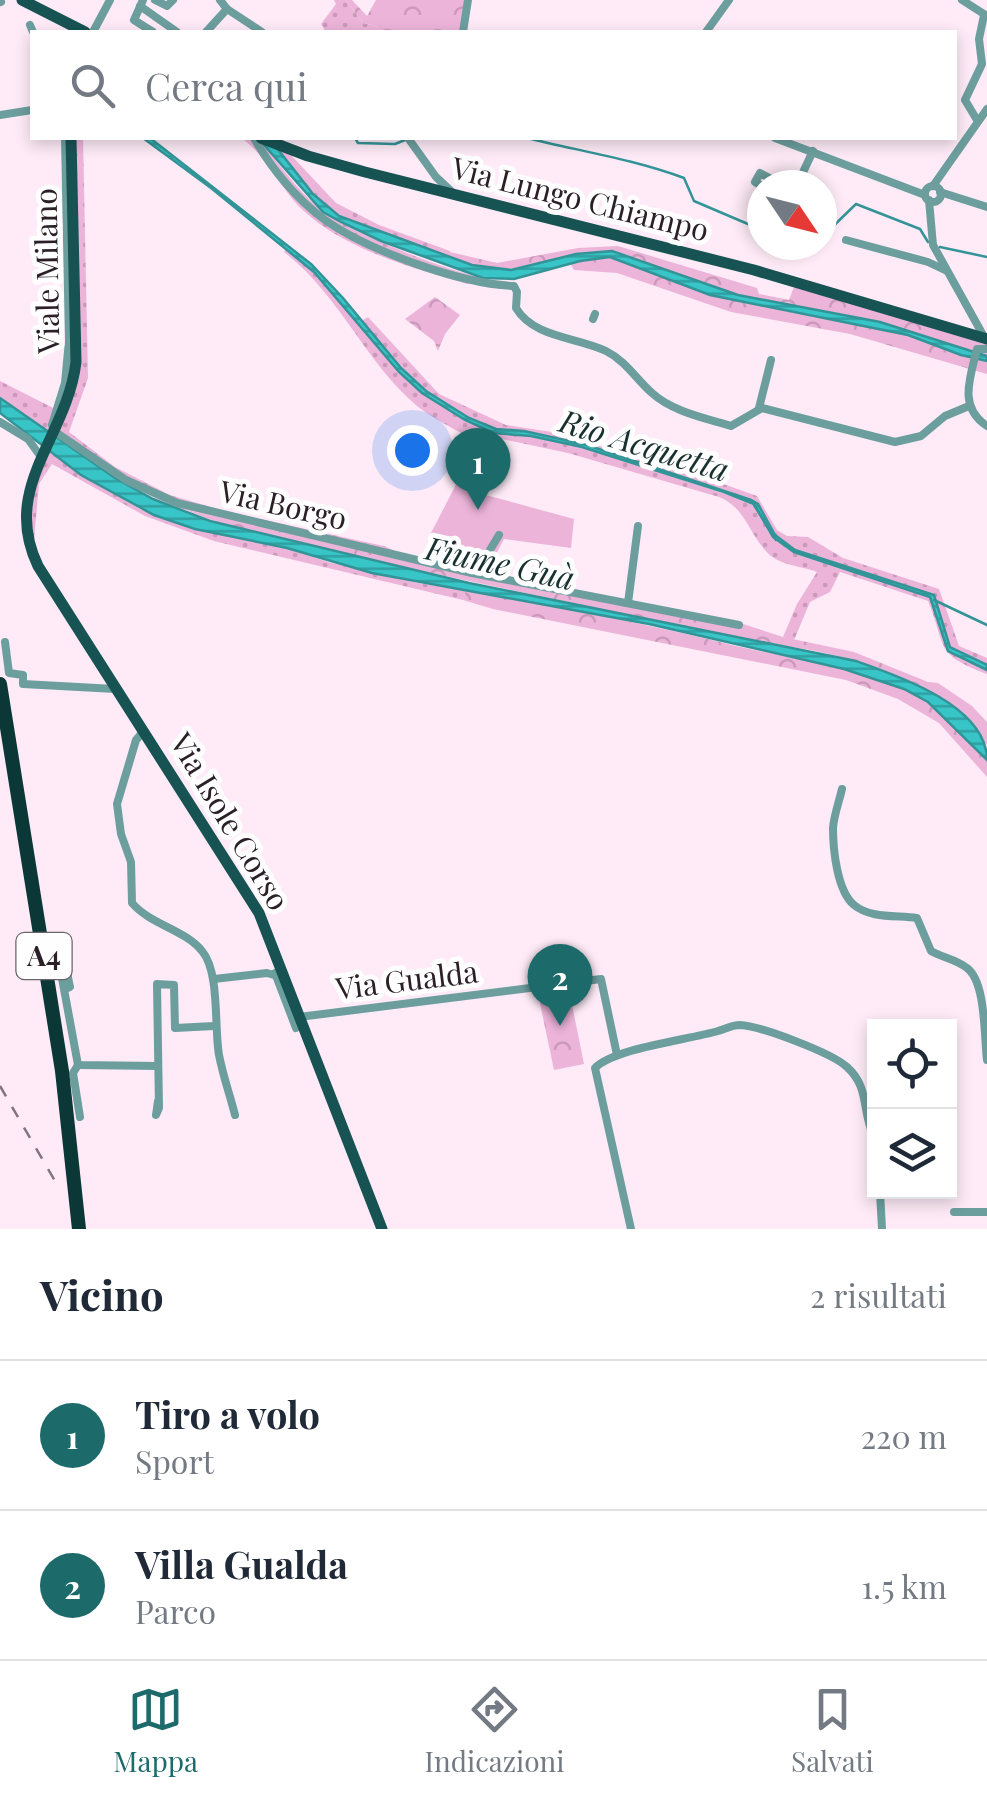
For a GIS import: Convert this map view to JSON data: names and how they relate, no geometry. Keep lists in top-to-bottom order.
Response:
{
  "streets": {
    "highway": ["A4"],
    "main road": ["Via Lungo Chiampo", "Viale Milano", "Via Isole Corso"],
    "street": ["Via Borgo", "Via Gualda"]
  },
  "crossings": [
    ["Viale Milano", "Via Borgo"],
    ["Viale Milano", "Via Isole Corso"],
    ["Via Isole Corso", "Via Gualda"]
  ],
  "water": ["Rio Acquetta", "Fiume Guà"],
  "north": "bottom right",
  "page": {
    "search": "Cerca qui",
    "pins": ["1", "2"],
    "heading": ["Vicino", "2 risultati"],
    "list": [
      {
        "mark": "1",
        "name": "Tiro a volo",
        "note": "Sport",
        "value": "220 m"
      },
      {
        "mark": "2",
        "name": "Villa Gualda",
        "note": "Parco",
        "value": "1.5 km"
      }
    ],
    "nav": ["Mappa", "Indicazioni", "Salvati"]
  }
}
